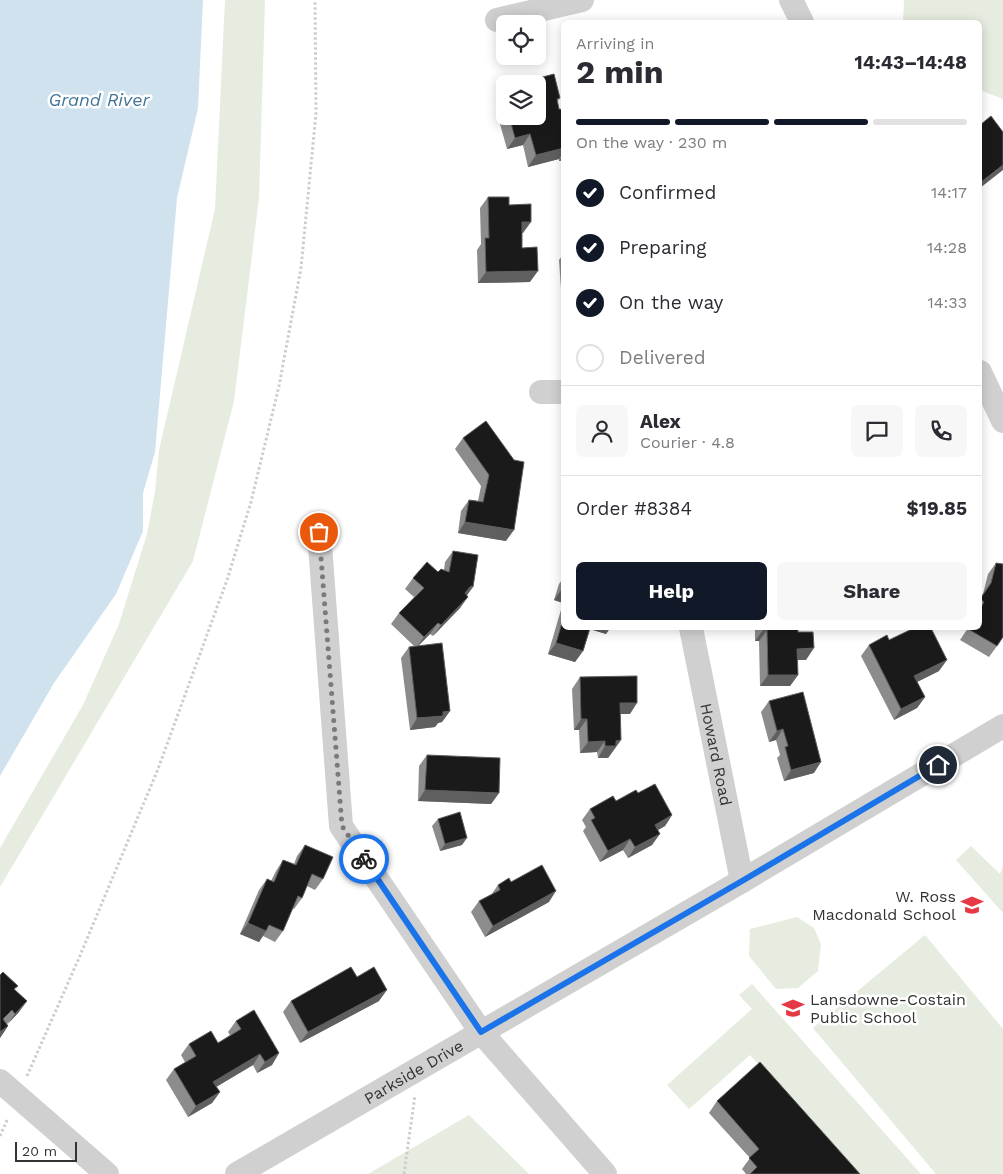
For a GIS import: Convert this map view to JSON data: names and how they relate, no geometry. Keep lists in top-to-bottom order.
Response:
{
  "streets": {
    "street": ["Howard Road", "Parkside Drive"]
  },
  "crossings": [
    ["Howard Road", "Parkside Drive"]
  ],
  "water": ["Grand River"],
  "places": {
    "school or university": ["W. Ross Macdonald School", "Lansdowne-Costain Public School"]
  },
  "scale_bar": "20 m",
  "page": {
    "heading": ["2 min", "Arriving in", "14:43–14:48"],
    "panel": [
      "Alex",
      "Courier · 4.8",
      "Order #8384",
      "$19.85"
    ],
    "bar": "On the way · 230 m",
    "list": [
      ["Confirmed", "14:17"],
      ["Preparing", "14:28"],
      ["On the way", "14:33"],
      "Delivered"
    ],
    "buttons": ["Help", "Share"],
    "scale": "20 m"
  }
}
